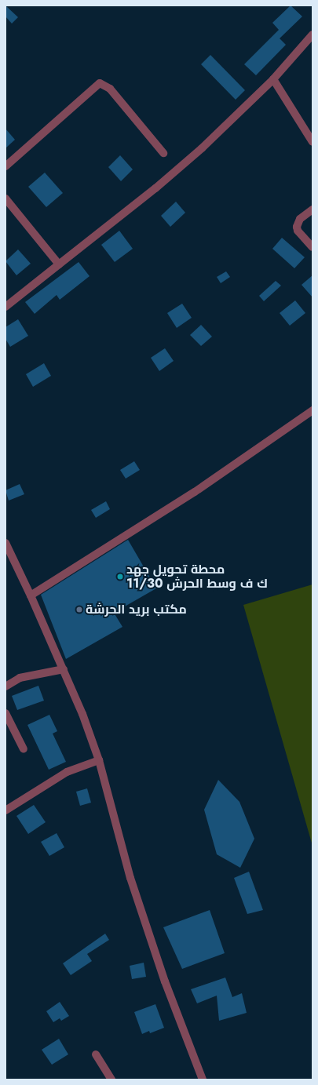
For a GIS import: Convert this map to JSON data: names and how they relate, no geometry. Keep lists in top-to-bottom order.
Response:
{
  "places": ["محطة تحويل جهد 11/30 ك ف وسط الحرش", "مكتب بريد الحرشة"]
}
